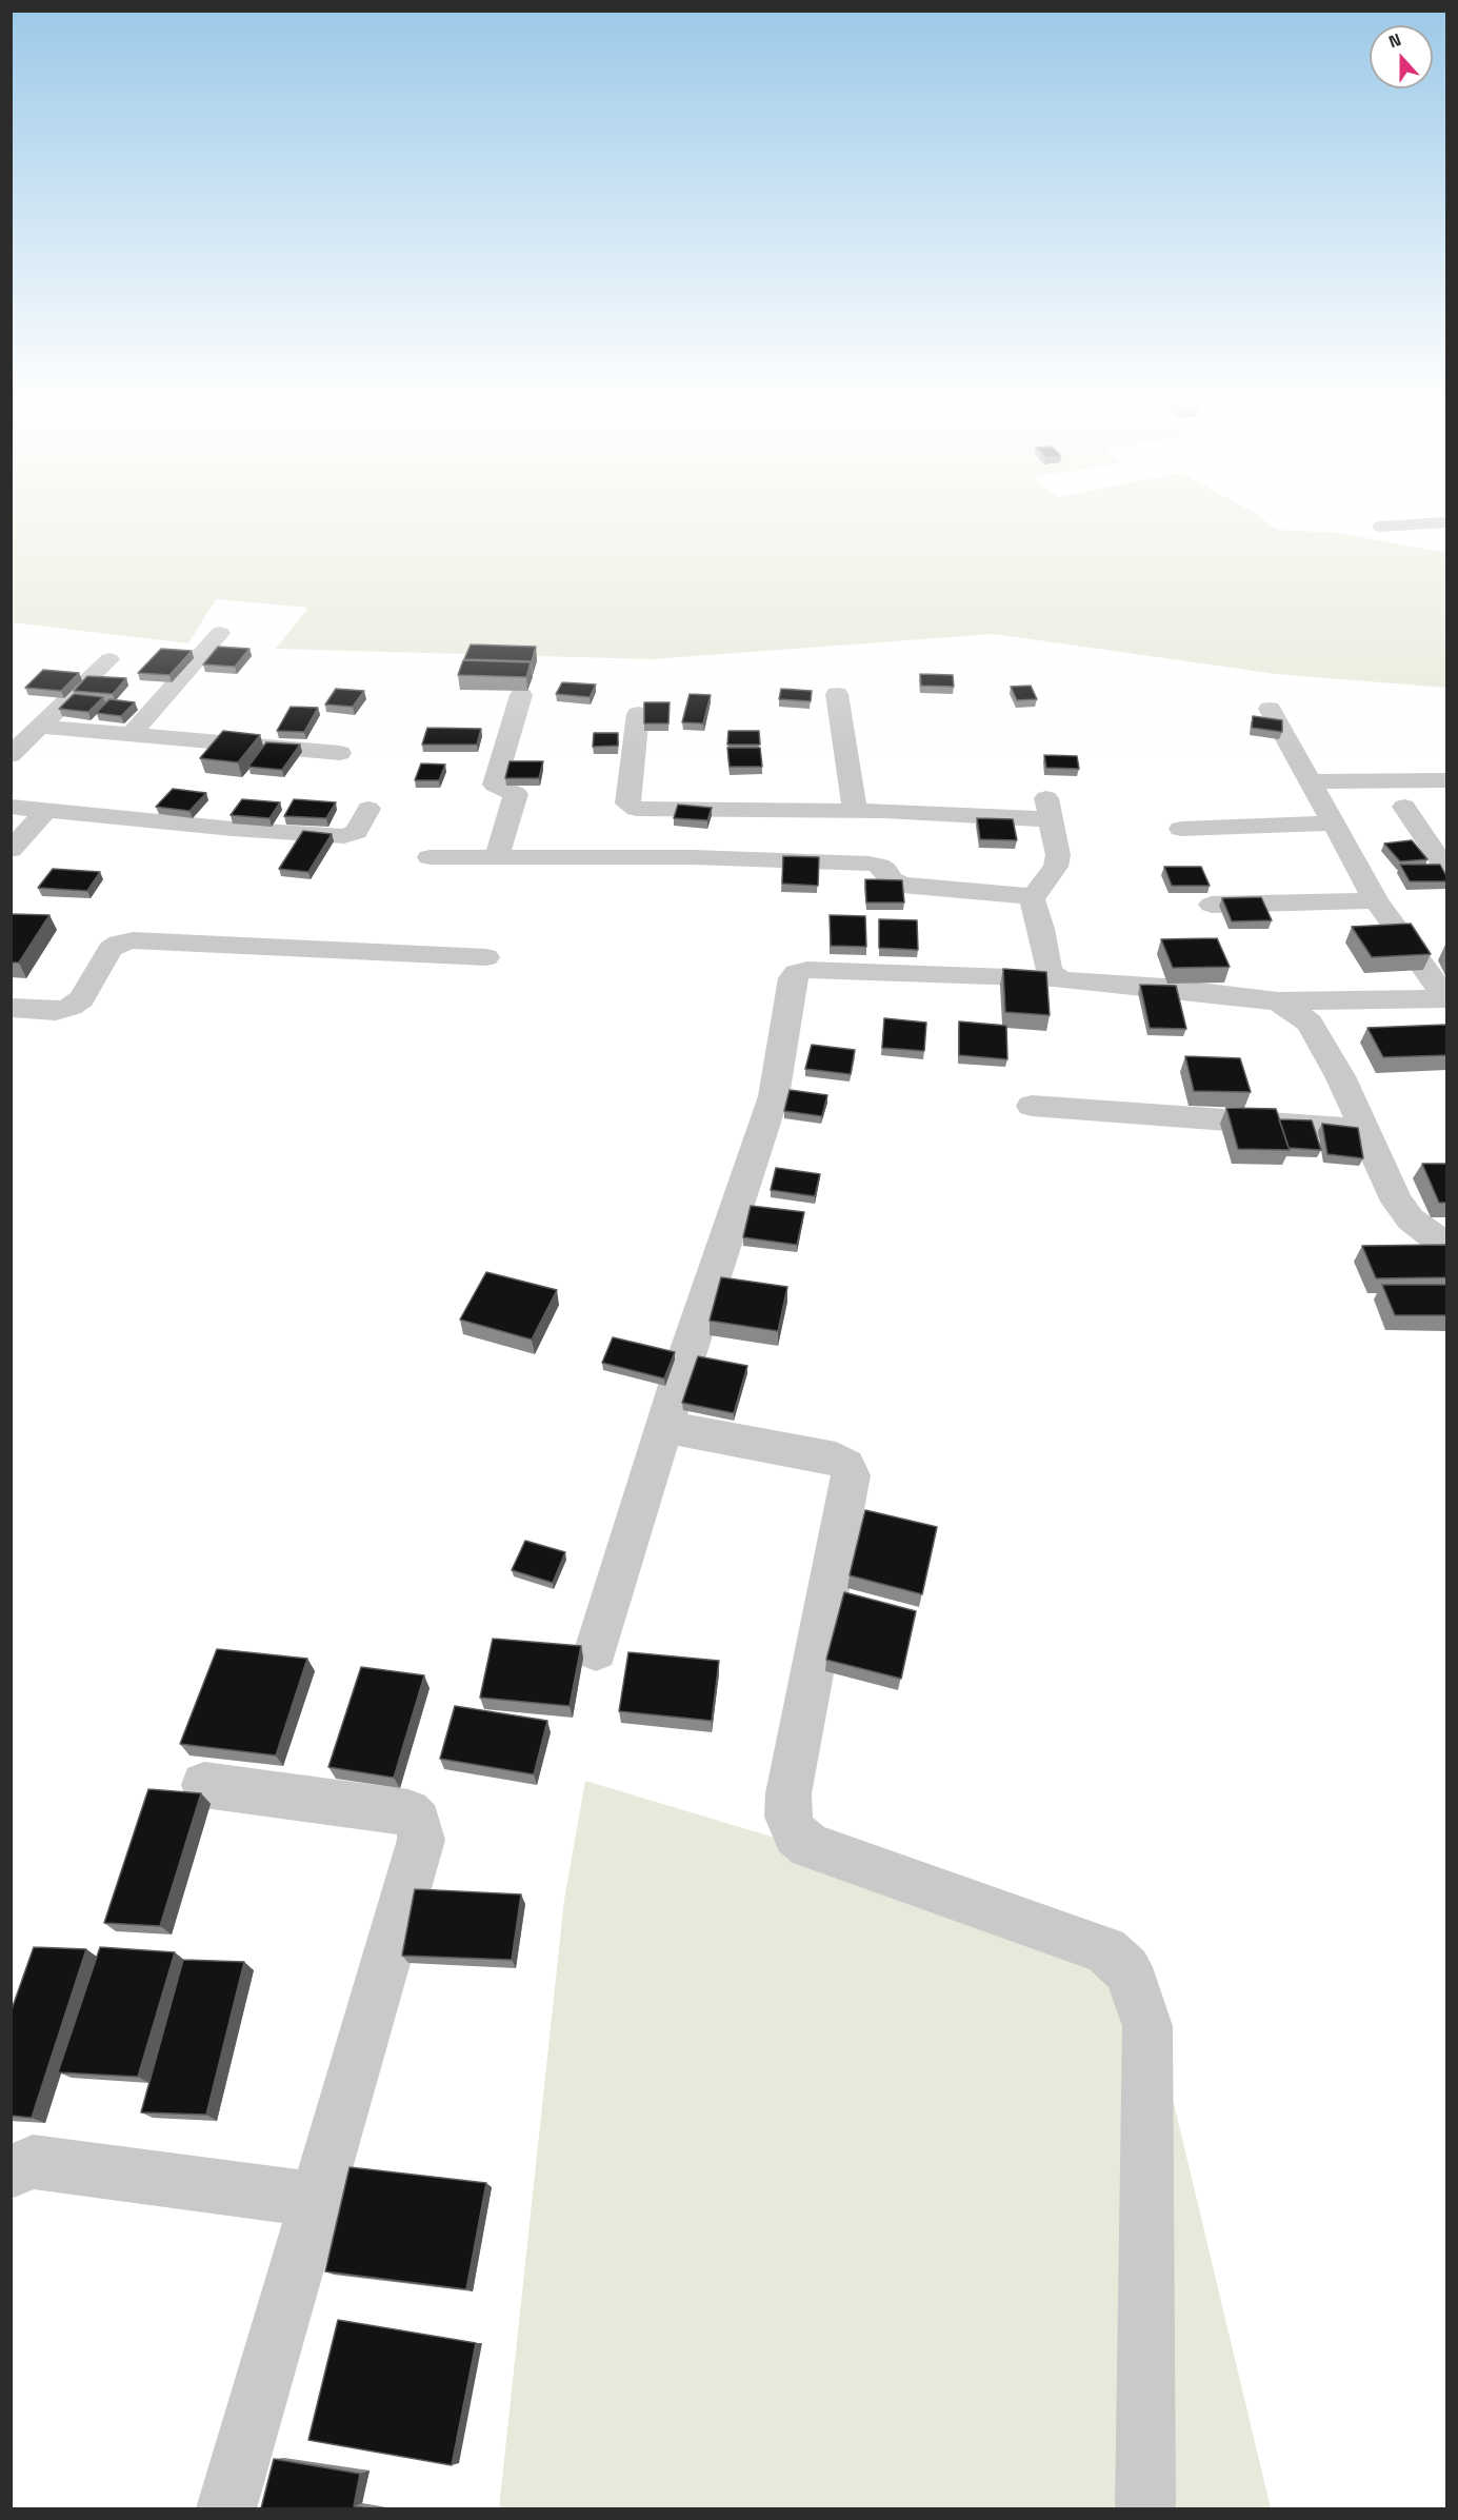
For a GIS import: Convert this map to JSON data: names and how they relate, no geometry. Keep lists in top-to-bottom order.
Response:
{
  "north": "top"
}
